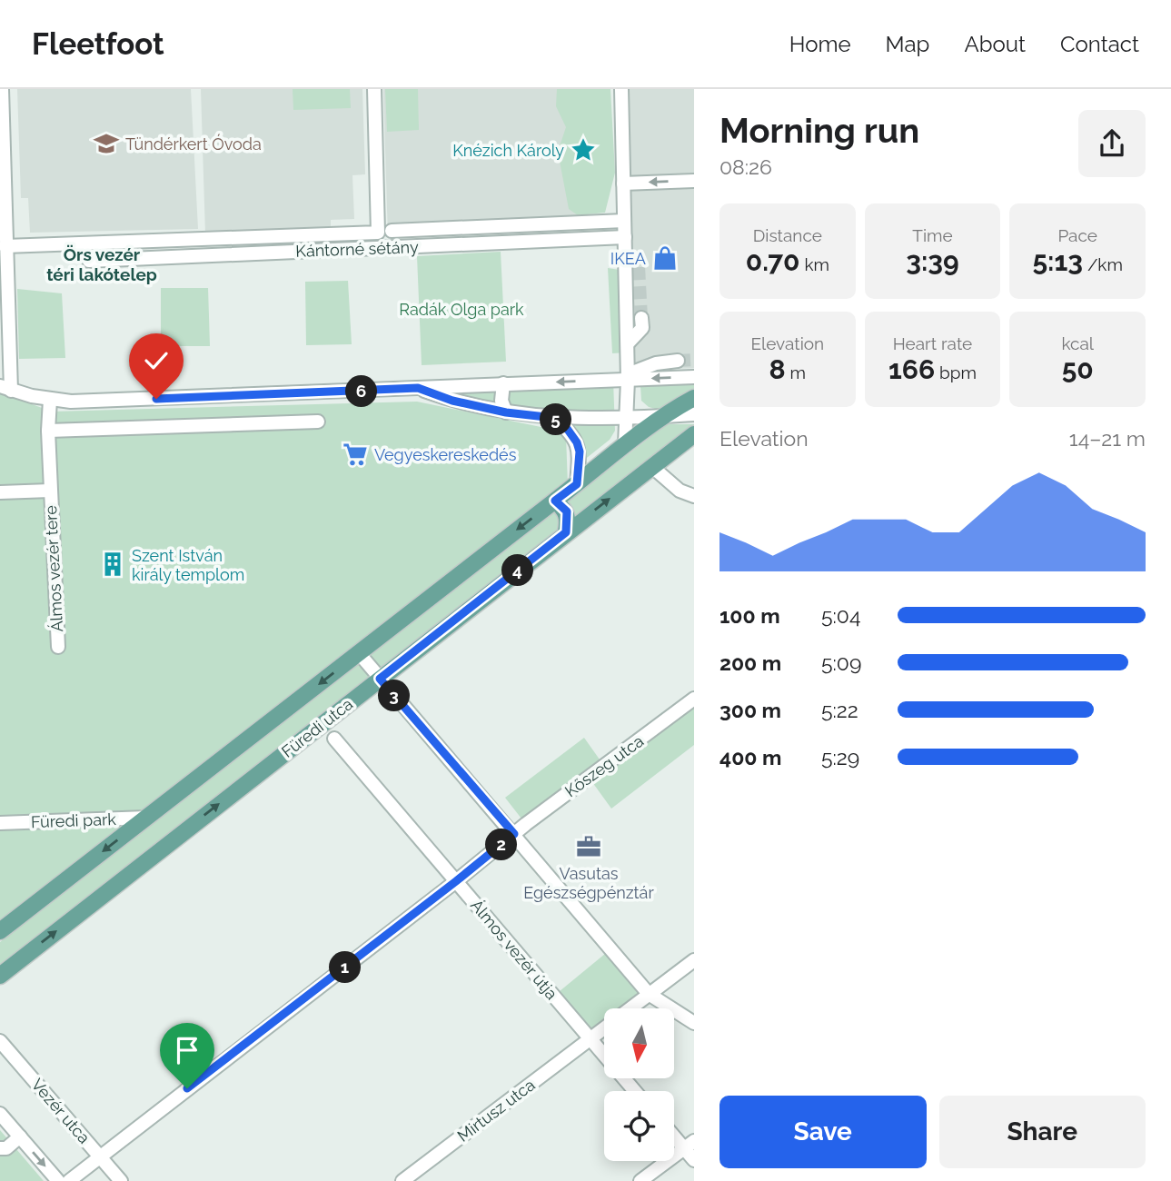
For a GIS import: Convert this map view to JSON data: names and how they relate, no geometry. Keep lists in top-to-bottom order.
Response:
{
  "streets": {
    "main road": ["Füredi utca"],
    "street": [
      "Kántorné sétány",
      "Álmos vezér tere",
      "Kőszeg utca",
      "Füredi park",
      "Álmos vezér útja",
      "Mirtusz utca",
      "Vezér utca"
    ]
  },
  "crossings": [
    ["Füredi utca", "Füredi park"],
    ["Kőszeg utca", "Álmos vezér útja"],
    ["Álmos vezér útja", "Mirtusz utca"]
  ],
  "districts": ["Örs vezér téri lakótelep"],
  "parks": ["Radák Olga park"],
  "places": {
    "school or university": ["Tündérkert Óvoda"],
    "place": ["Knézich Károly"],
    "shop": ["IKEA"],
    "supermarket": ["Vegyeskereskedés"],
    "building": ["Szent István király templom"],
    "office": ["Vasutas Egészségpénztár"]
  },
  "north": "bottom",
  "page": {
    "header": "Fleetfoot",
    "nav": [
      "Home",
      "Map",
      "About",
      "Contact"
    ],
    "heading": ["Morning run", "08:26"],
    "stats": [
      ["Distance", "0.70 km"],
      ["Time", "3:39"],
      ["Pace", "5:13 /km"],
      ["Elevation", "8 m"],
      ["Heart rate", "166 bpm"],
      ["kcal", "50"]
    ],
    "pins": [
      "6",
      "5",
      "4",
      "3",
      "2",
      "1"
    ],
    "chart": ["Elevation", "14–21 m"],
    "list": [
      {
        "name": "100 m",
        "note": "5:04"
      },
      {
        "name": "200 m",
        "note": "5:09"
      },
      {
        "name": "300 m",
        "note": "5:22"
      },
      {
        "name": "400 m",
        "note": "5:29"
      }
    ],
    "buttons": ["Save", "Share"]
  }
}
